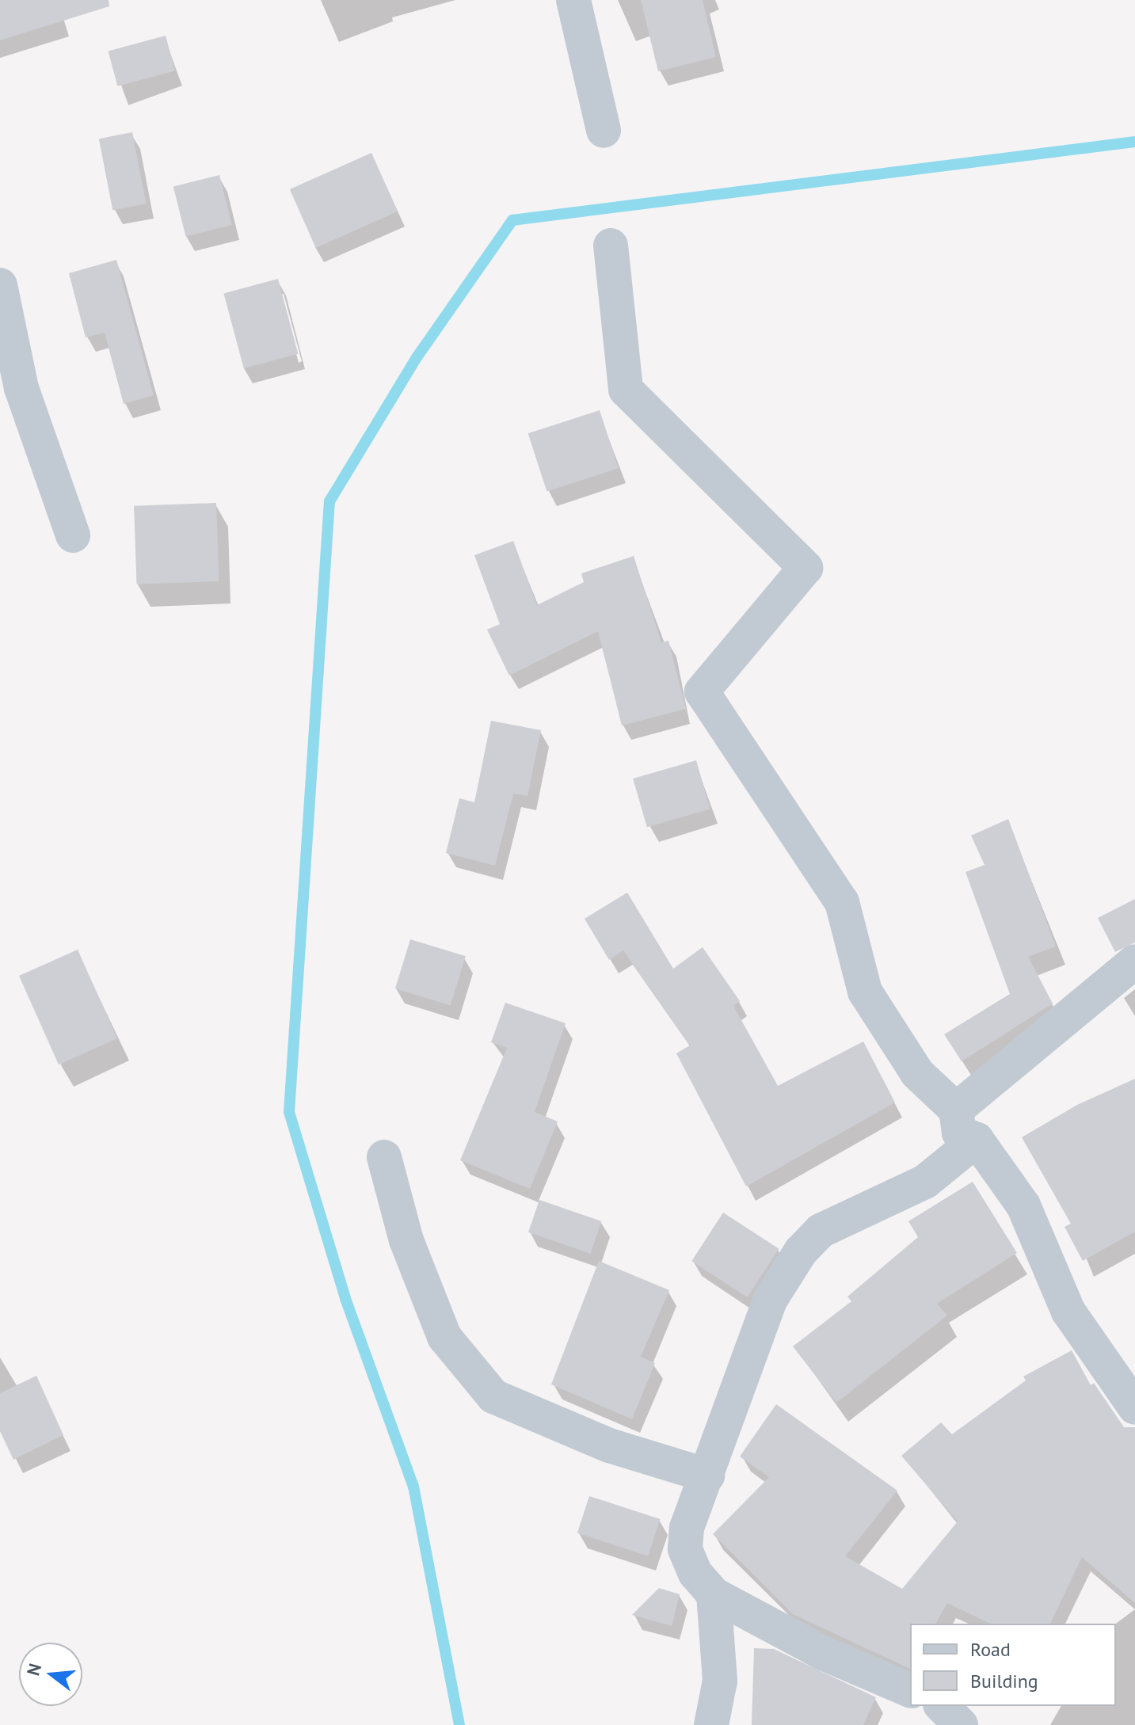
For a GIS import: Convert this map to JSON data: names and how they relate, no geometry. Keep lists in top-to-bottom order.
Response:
{
  "legend": ["Road", "Building"],
  "north": "left"
}
